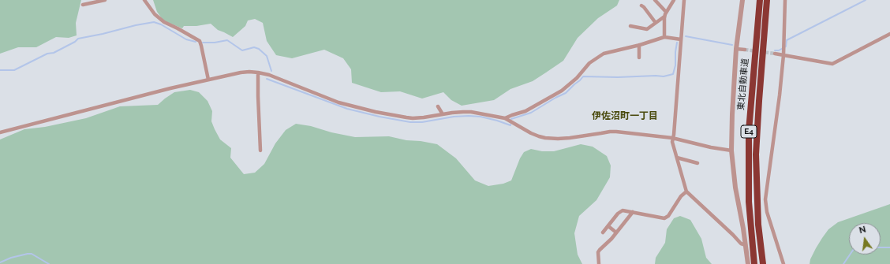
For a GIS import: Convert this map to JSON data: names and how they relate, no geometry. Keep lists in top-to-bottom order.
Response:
{
  "streets": {
    "highway": ["東北自動車道", "E4"]
  },
  "districts": ["伊佐沼町一丁目"],
  "north": "top"
}
